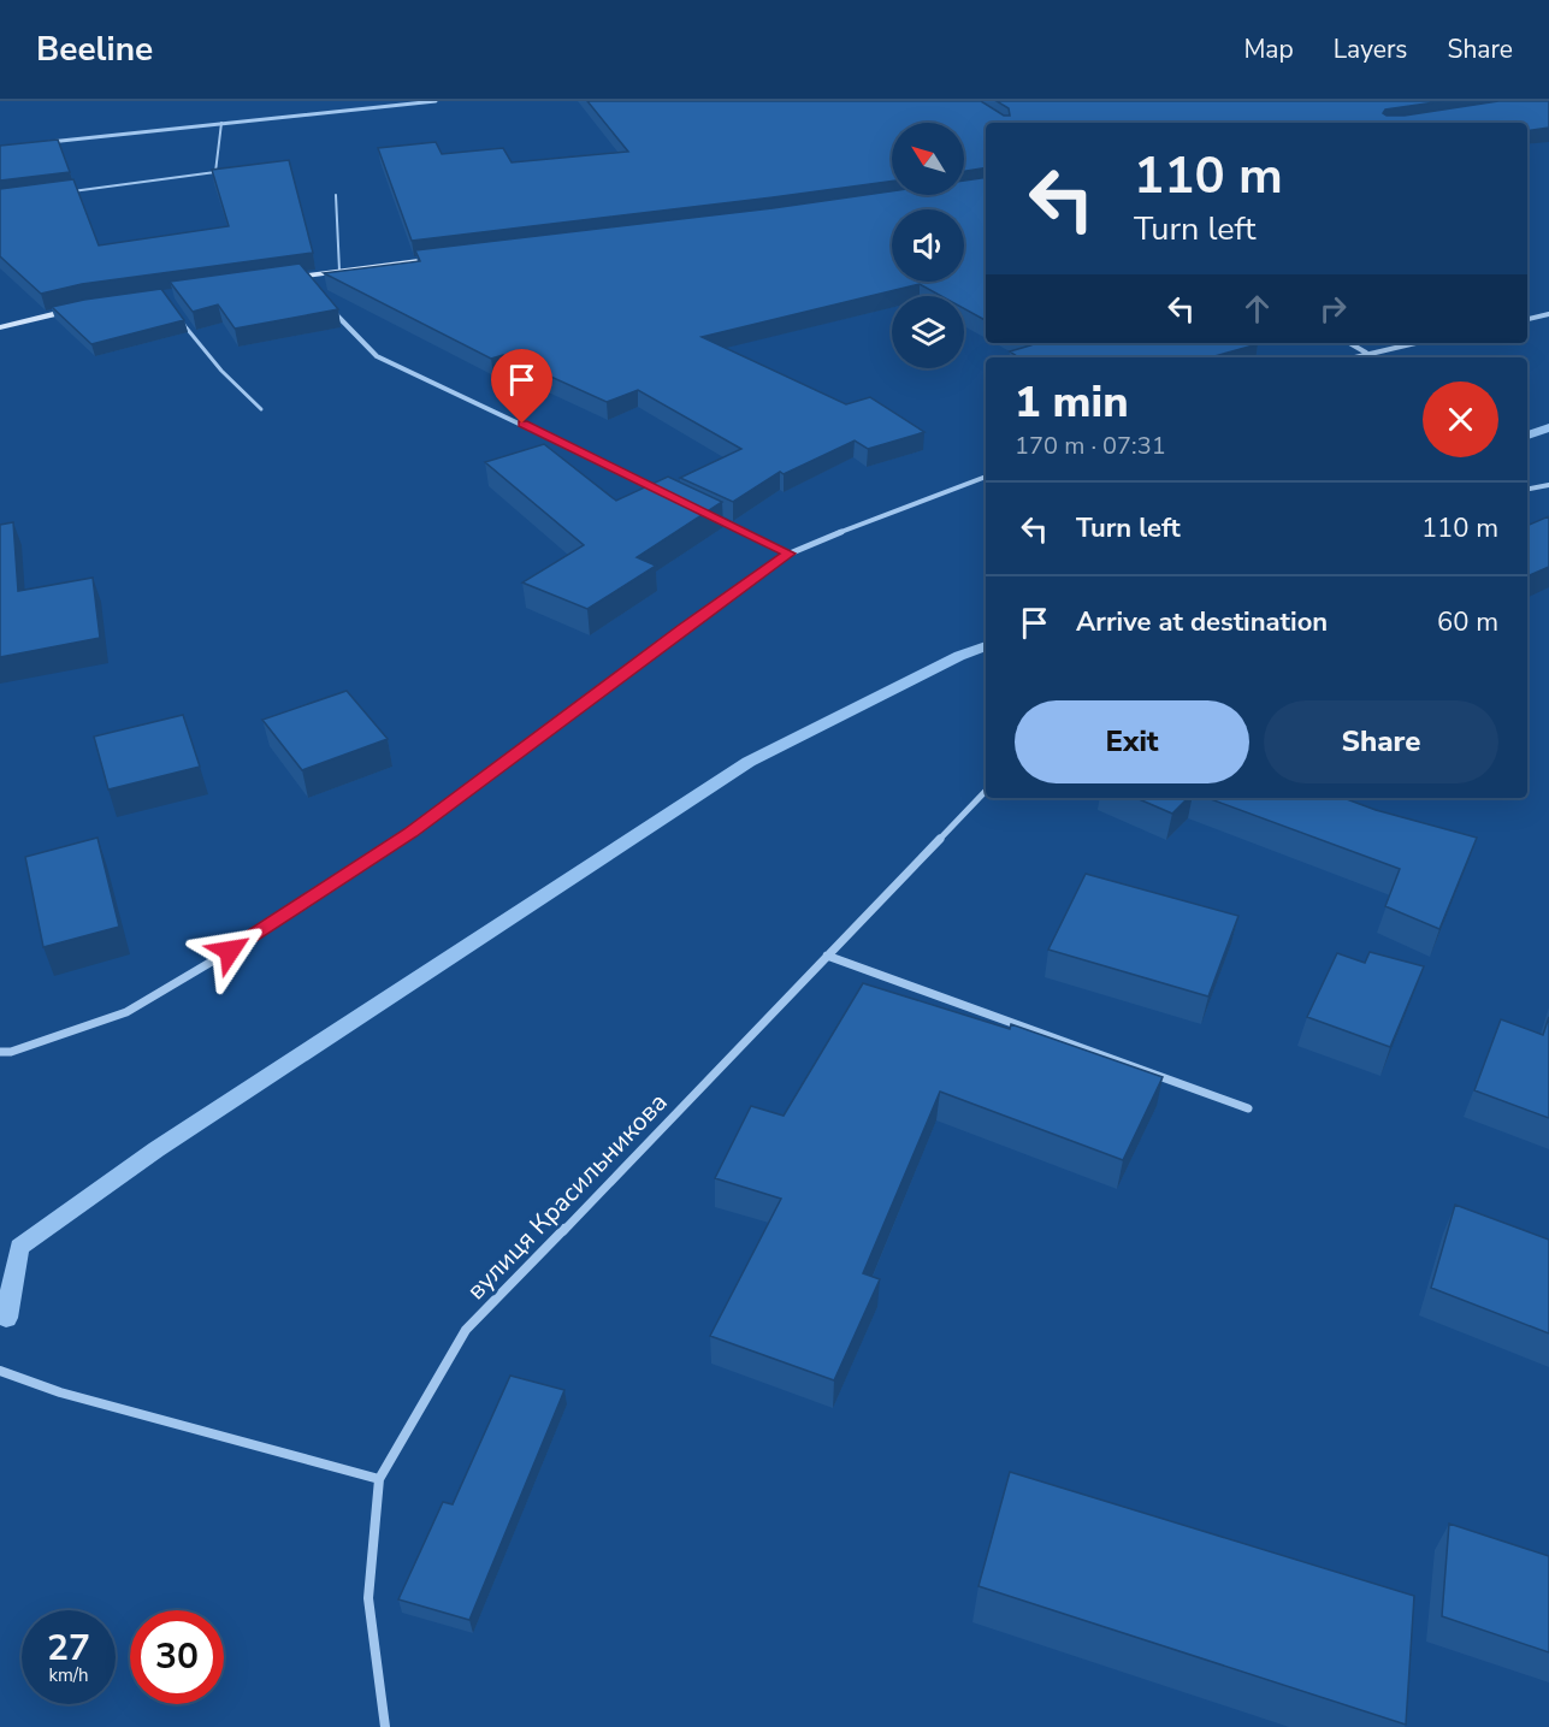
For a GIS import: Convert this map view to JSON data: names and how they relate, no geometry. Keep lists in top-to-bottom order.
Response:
{
  "streets": {
    "street": ["вулиця Красильникова"]
  },
  "north": "top left",
  "page": {
    "header": "Beeline",
    "nav": ["Map", "Layers", "Share"],
    "turn": ["110 m", "Turn left"],
    "heading": ["1 min", "170 m · 07:31"],
    "list": [
      {
        "name": "Turn left",
        "value": "110 m"
      },
      {
        "name": "Arrive at destination",
        "value": "60 m"
      }
    ],
    "buttons": ["Exit", "Share"],
    "speed": "27 km/h",
    "limit": "30"
  }
}
